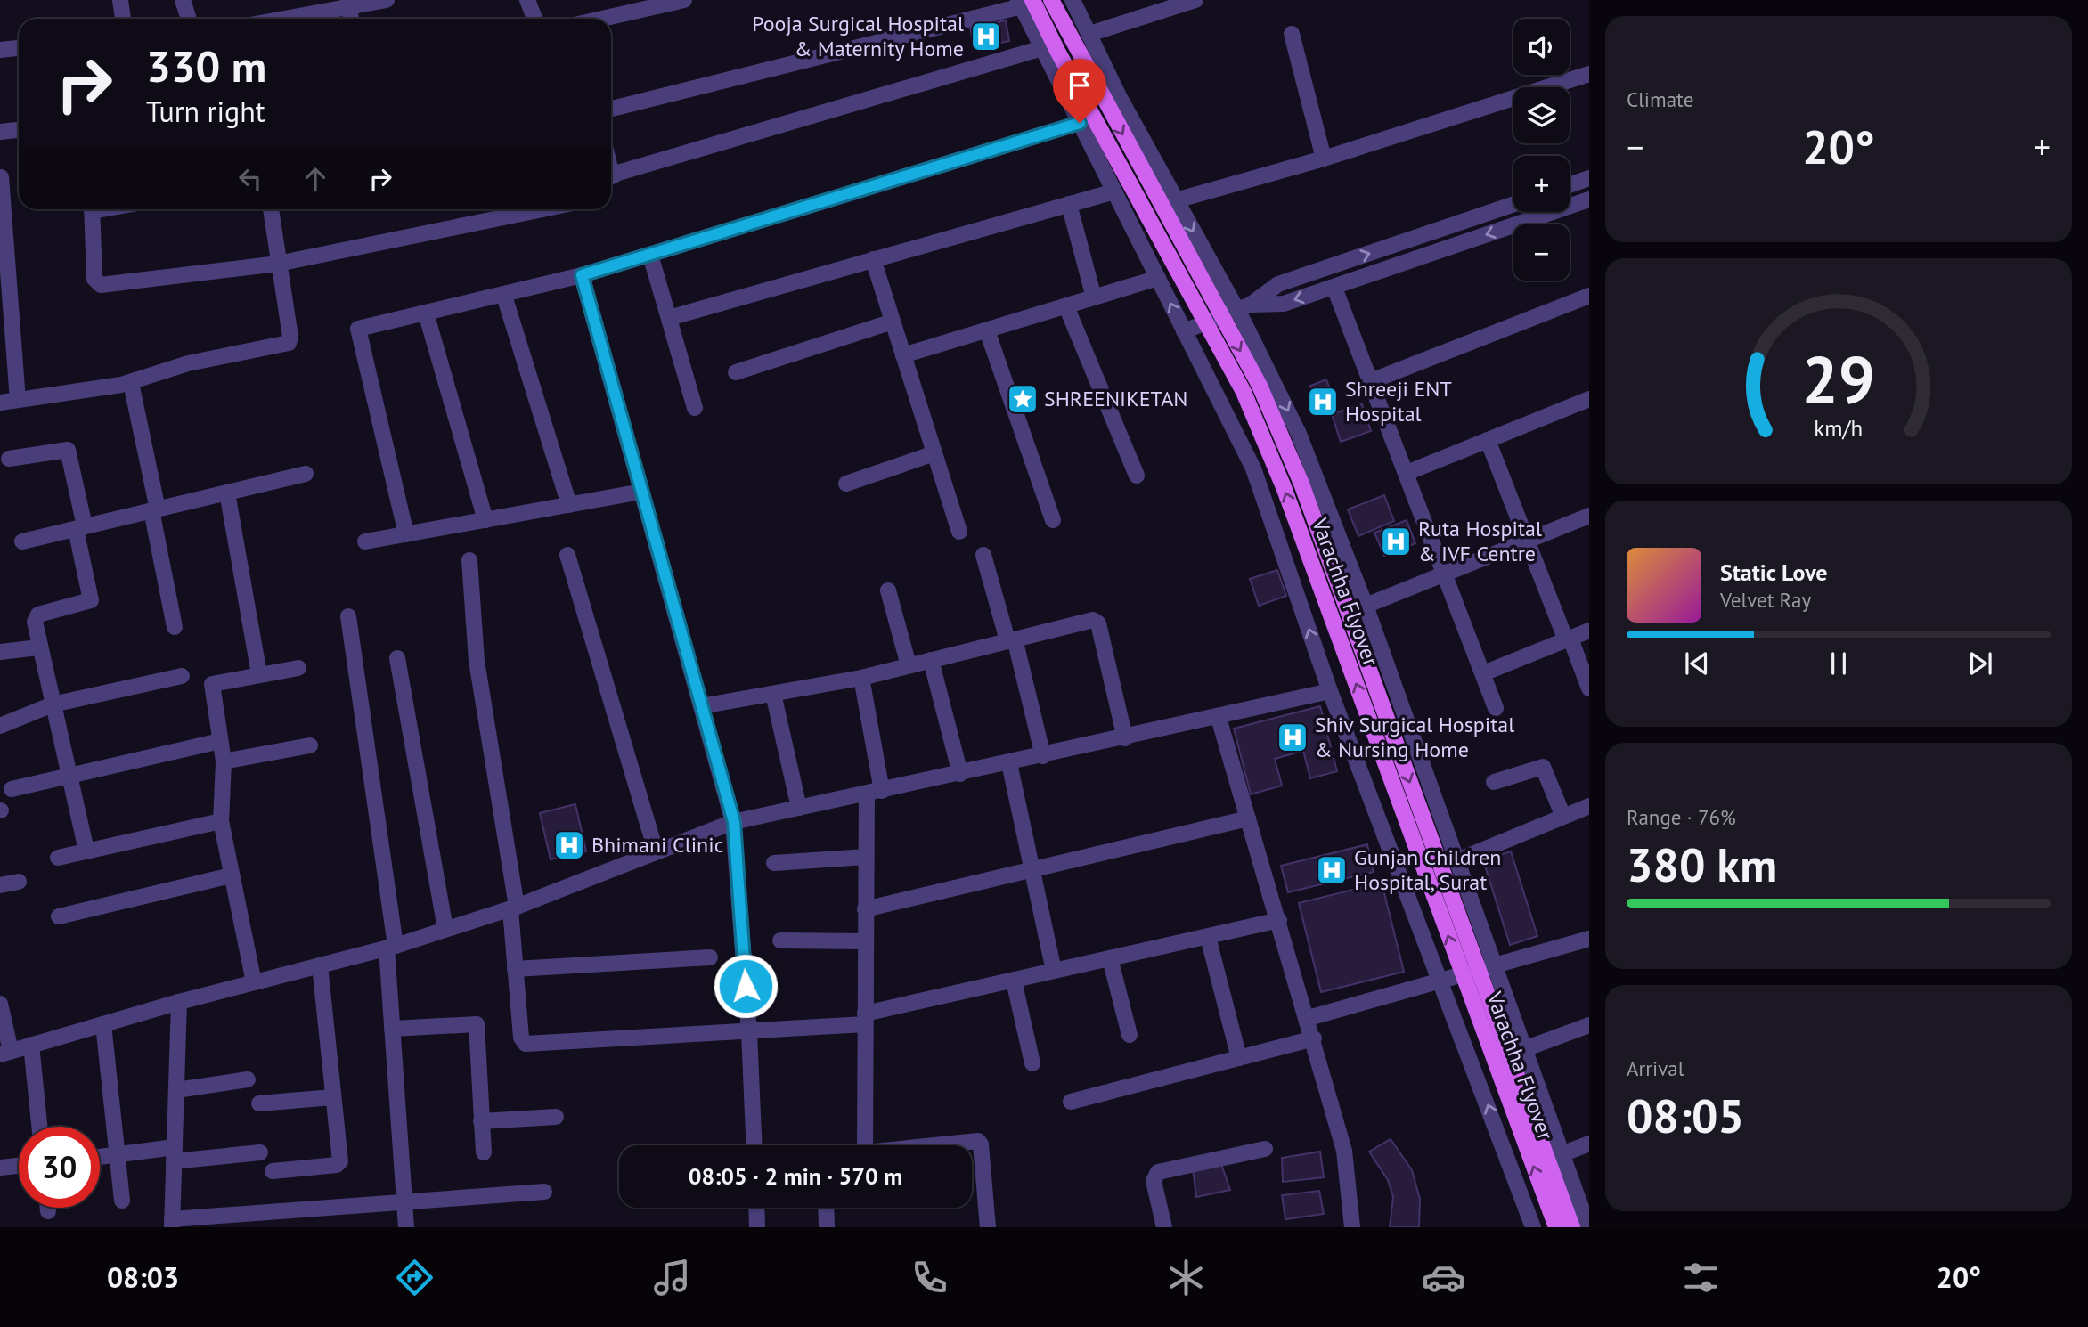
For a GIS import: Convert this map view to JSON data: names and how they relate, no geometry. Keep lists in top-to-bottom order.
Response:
{
  "streets": {
    "main road": ["Varachha Flyover"]
  },
  "places": {
    "hospital": [
      "Pooja Surgical Hospital & Maternity Home",
      "Shreeji ENT Hospital",
      "Ruta Hospital & IVF Centre",
      "Shiv Surgical Hospital & Nursing Home",
      "Bhimani Clinic",
      "Gunjan Children Hospital, Surat"
    ],
    "place": ["SHREENIKETAN"]
  },
  "page": {
    "tile": [
      "Climate",
      ["Range · 76%", "380 km"],
      ["Arrival", "08:05"]
    ],
    "map_buttons": ["+", "−"],
    "turn": ["330 m", "Turn right"],
    "heat": ["−", "20°", "+"],
    "song": ["Static Love", "Velvet Ray"],
    "limit": "30",
    "trip": "08:05 · 2 min · 570 m",
    "tabs": ["08:03", "20°"],
    "gauge": ["29", "km/h"]
  }
}
